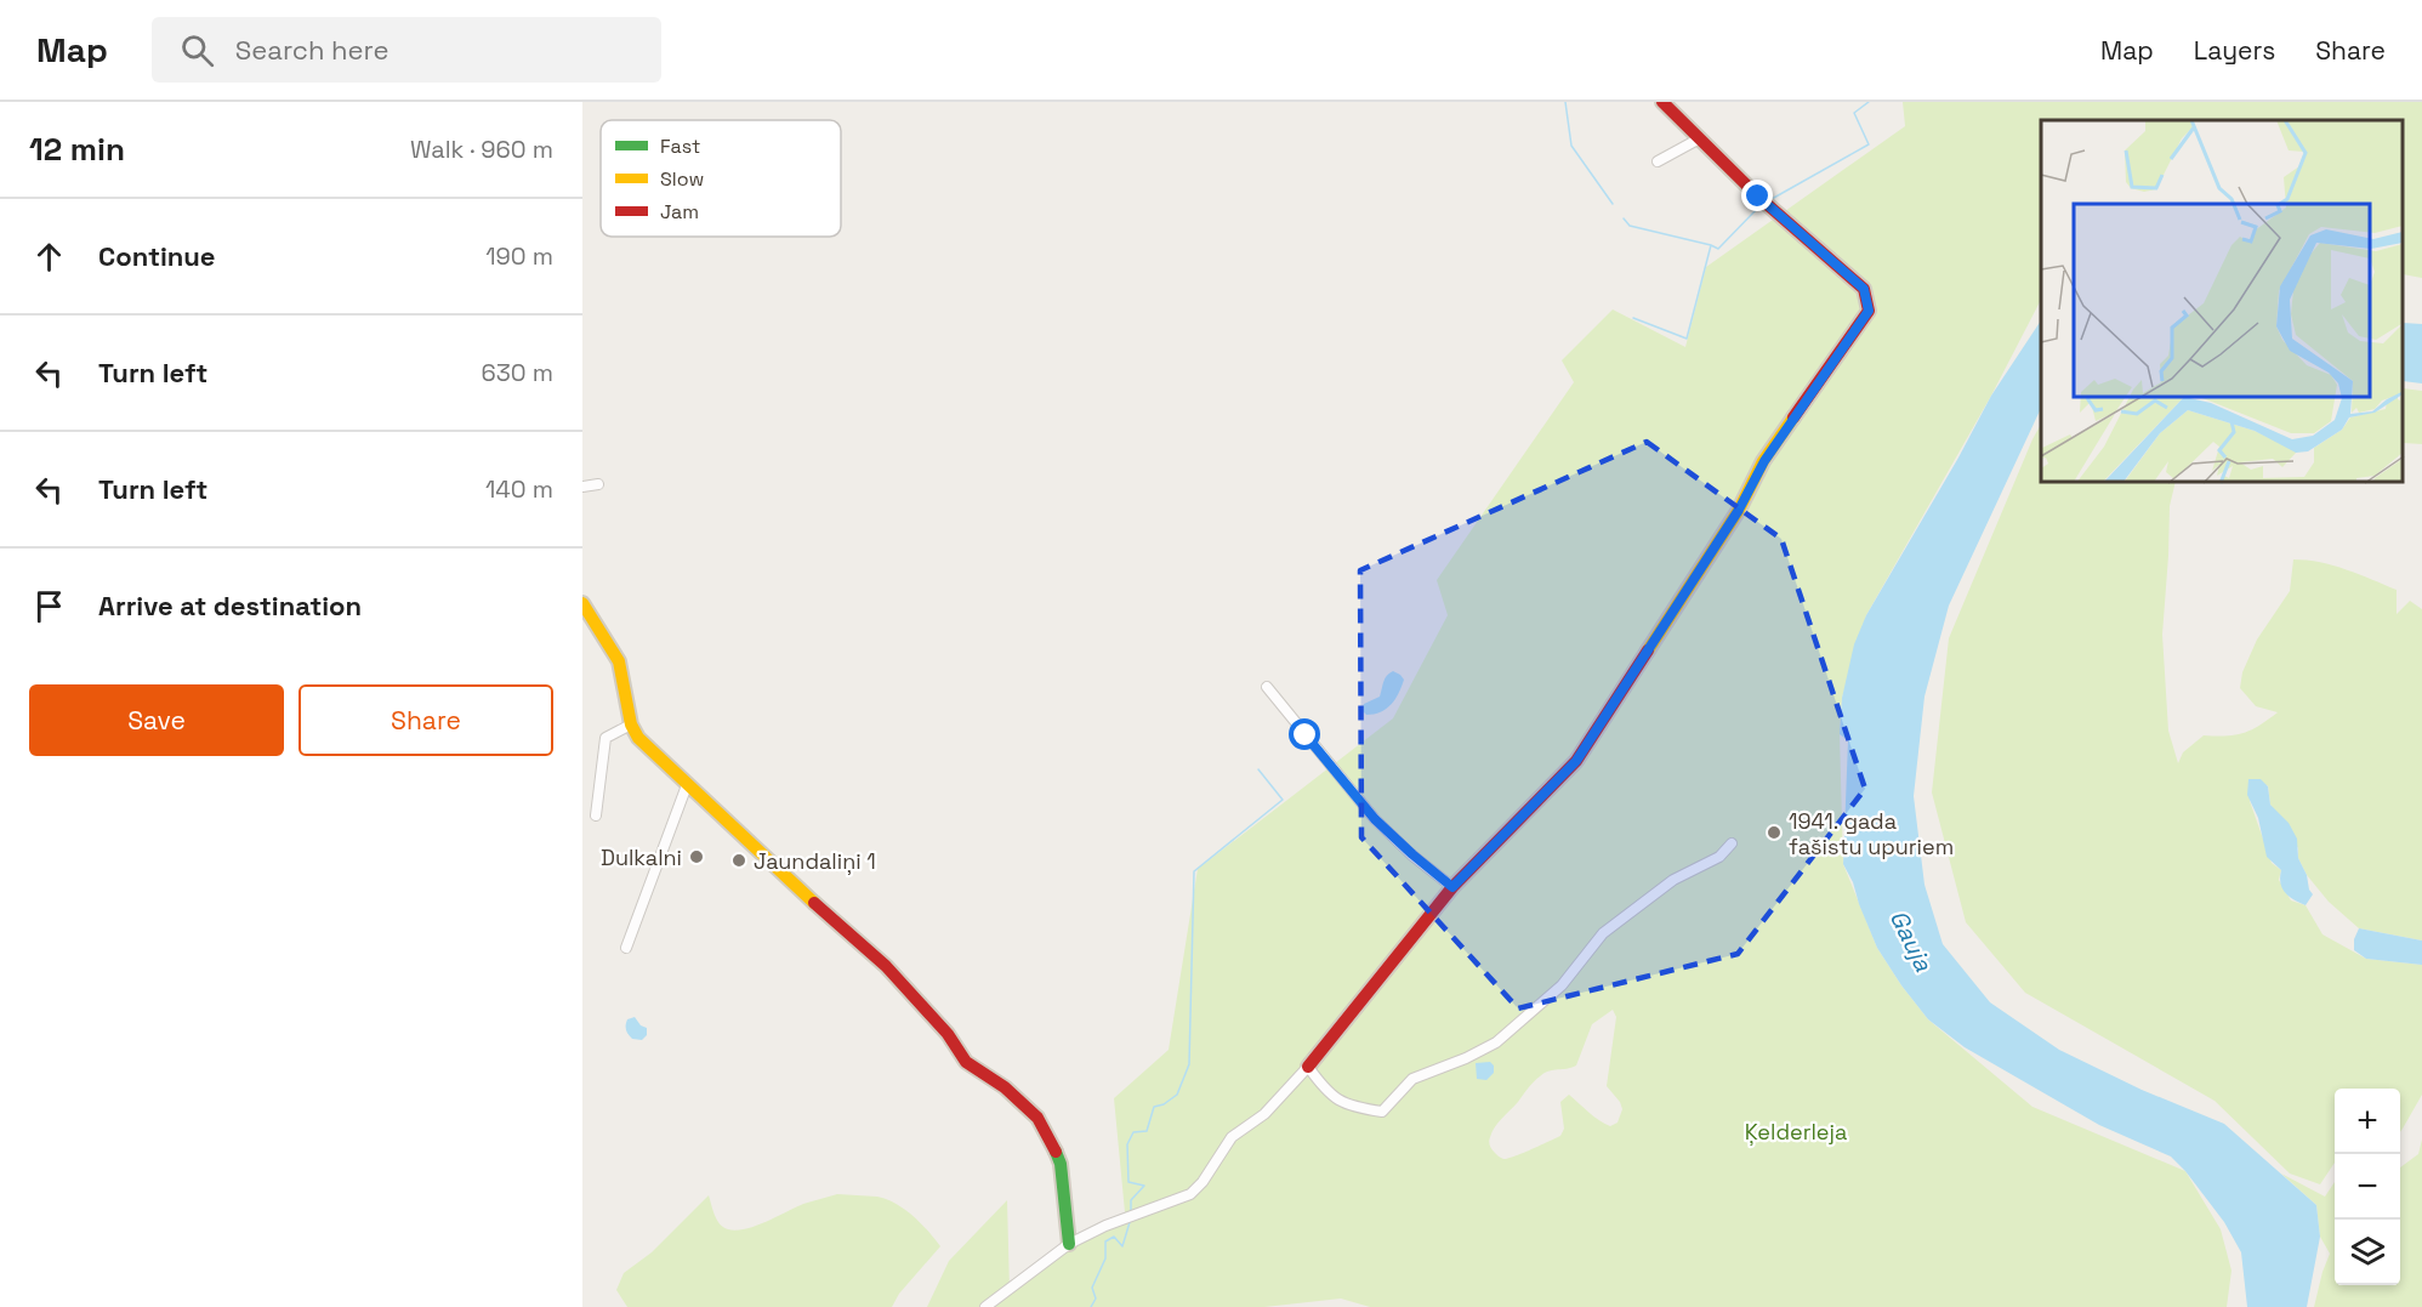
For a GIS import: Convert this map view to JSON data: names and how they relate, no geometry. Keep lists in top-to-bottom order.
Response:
{
  "water": ["Gauja"],
  "parks": ["Ķelderleja"],
  "places": ["1941. gada fašistu upuriem", "Dulkalni", "Jaundaliņi 1"],
  "legend": ["Fast", "Slow", "Jam"],
  "page": {
    "header": "Map",
    "search": "Search here",
    "nav": ["Map", "Layers", "Share"],
    "heading": ["12 min", "Walk · 960 m"],
    "list": [
      ["Continue", "190 m"],
      ["Turn left", "630 m"],
      ["Turn left", "140 m"],
      "Arrive at destination"
    ],
    "buttons": ["Save", "Share"],
    "map_buttons": ["+", "−"]
  }
}
